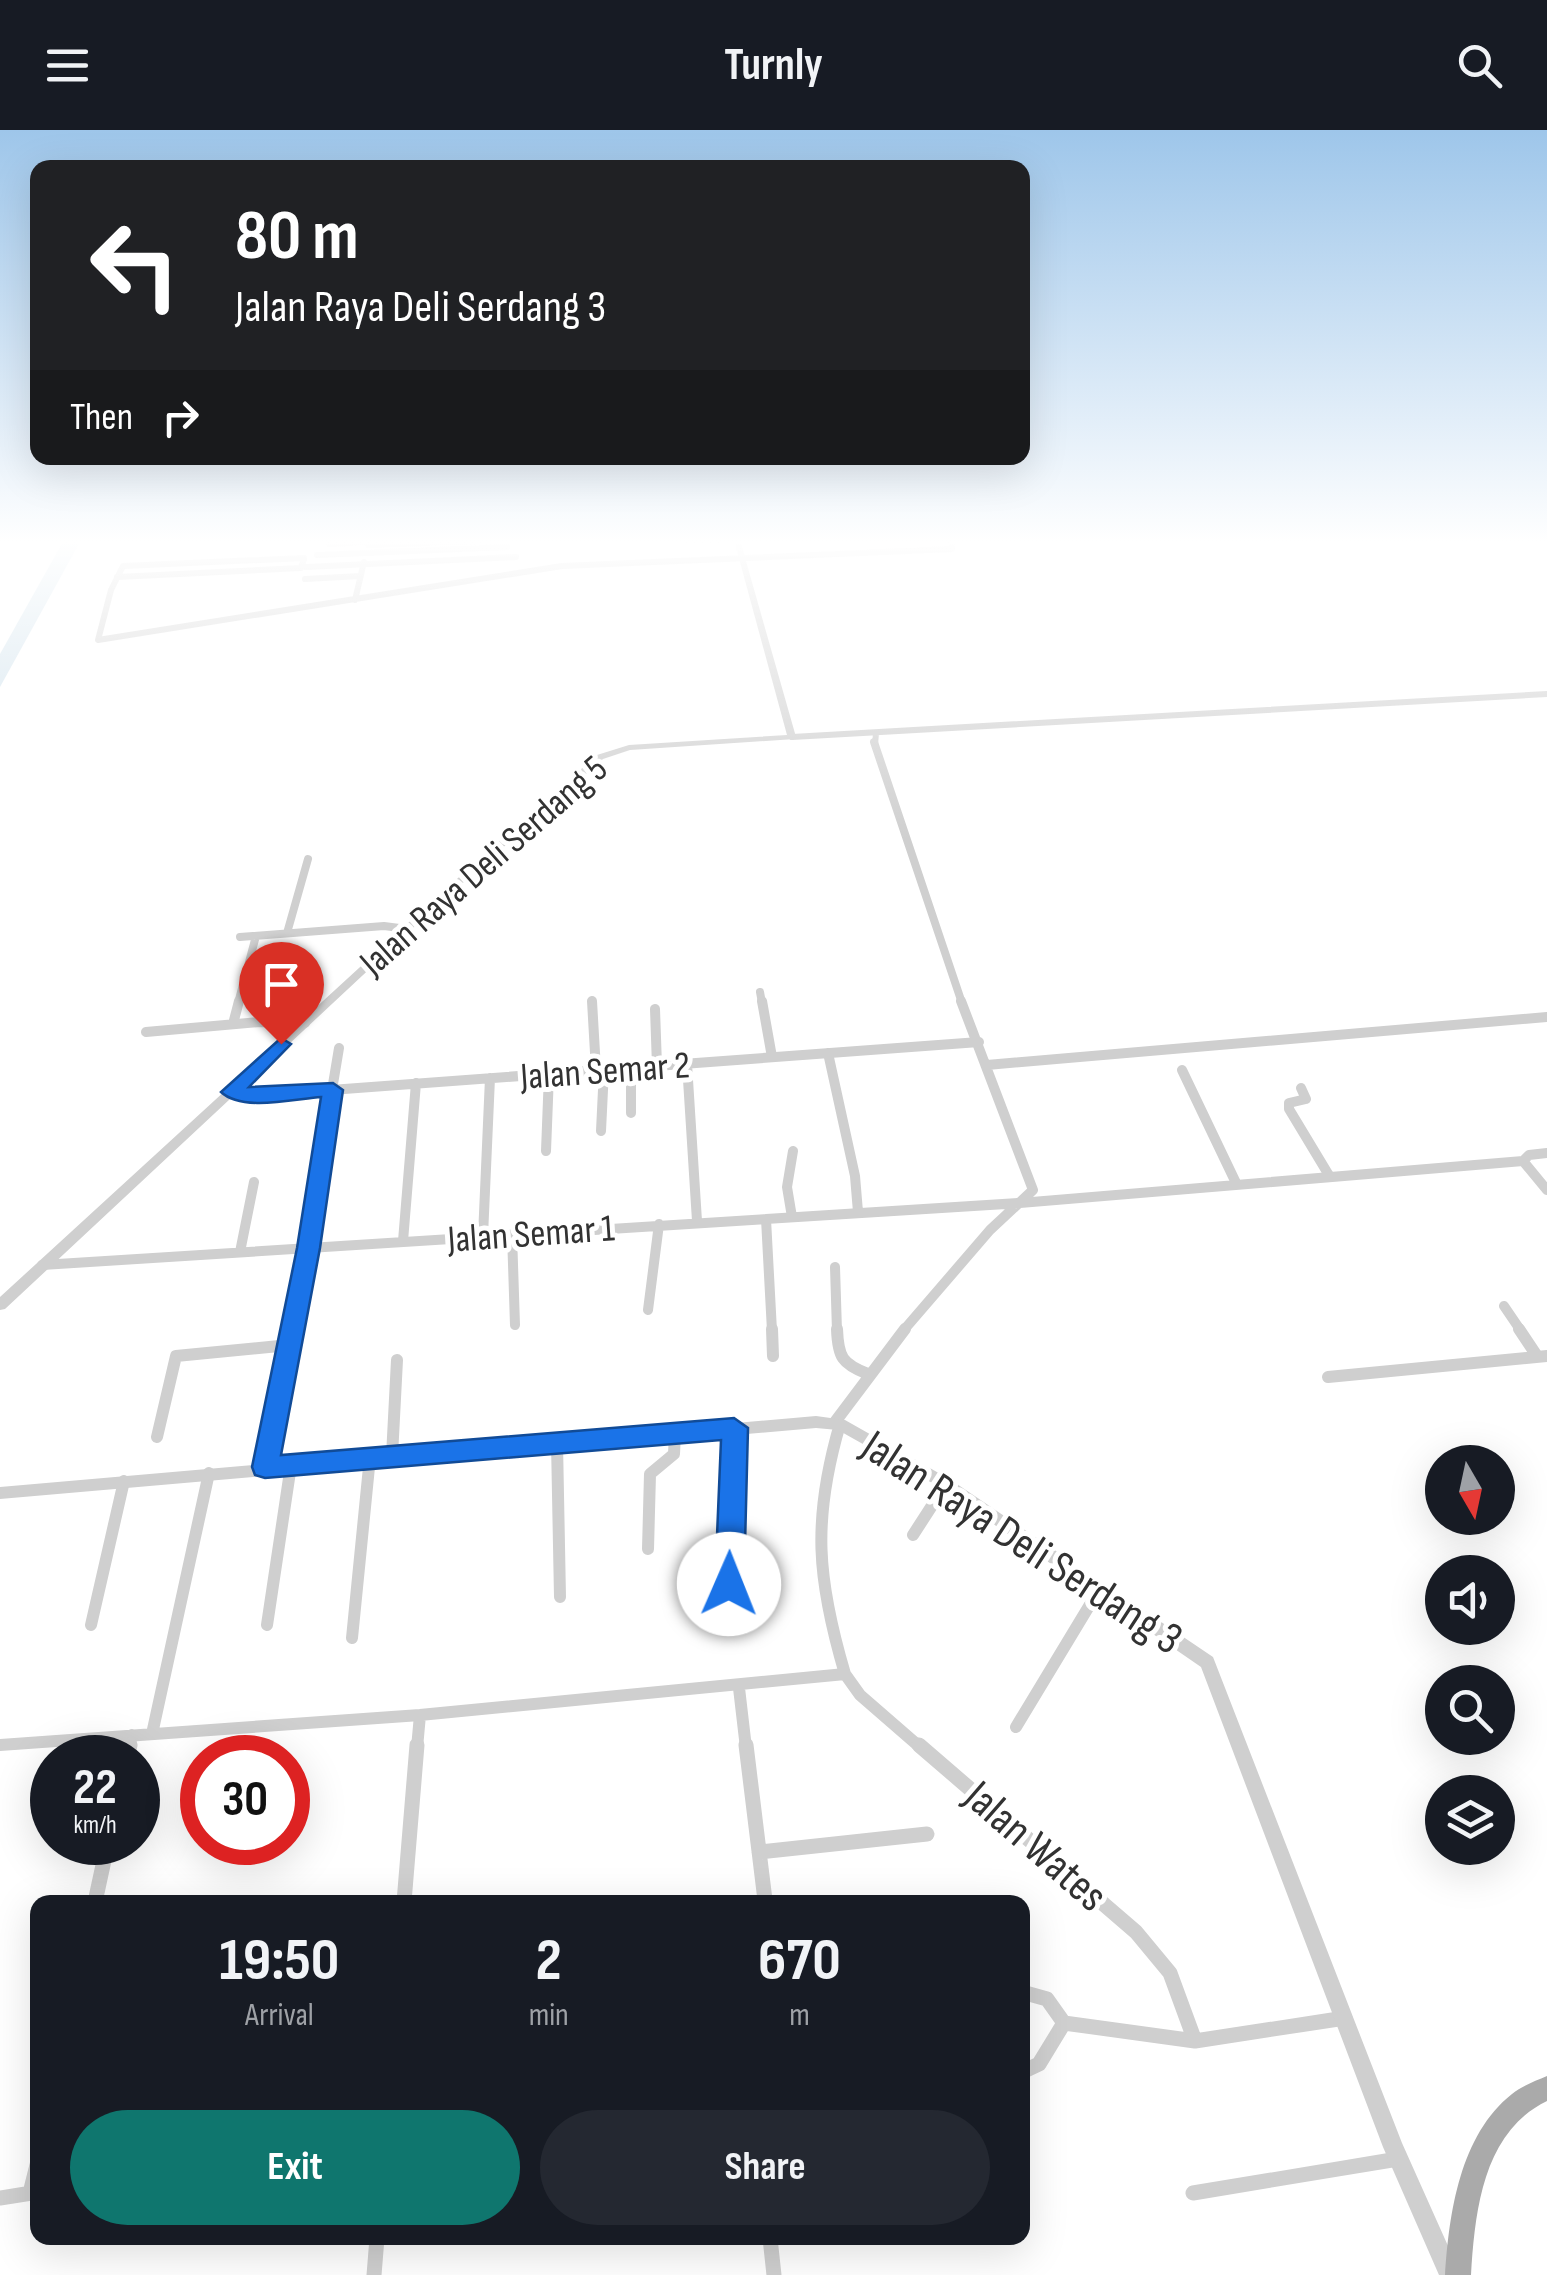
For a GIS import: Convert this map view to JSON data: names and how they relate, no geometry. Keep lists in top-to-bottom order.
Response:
{
  "streets": {
    "street": [
      "Jalan Raya Deli Serdang 5",
      "Jalan Semar 2",
      "Jalan Semar 1",
      "Jalan Raya Deli Serdang 3",
      "Jalan Wates"
    ]
  },
  "crossings": [
    ["Jalan Raya Deli Serdang 5", "Jalan Semar 2"],
    ["Jalan Raya Deli Serdang 5", "Jalan Semar 1"]
  ],
  "north": "bottom",
  "page": {
    "header": "Turnly",
    "turn": ["80 m", "Jalan Raya Deli Serdang 3"],
    "then": "Then",
    "speed": "22 km/h",
    "limit": "30",
    "eta": [
      "19:50",
      "Arrival",
      "2",
      "min",
      "670",
      "m"
    ],
    "buttons": ["Exit", "Share"]
  }
}
